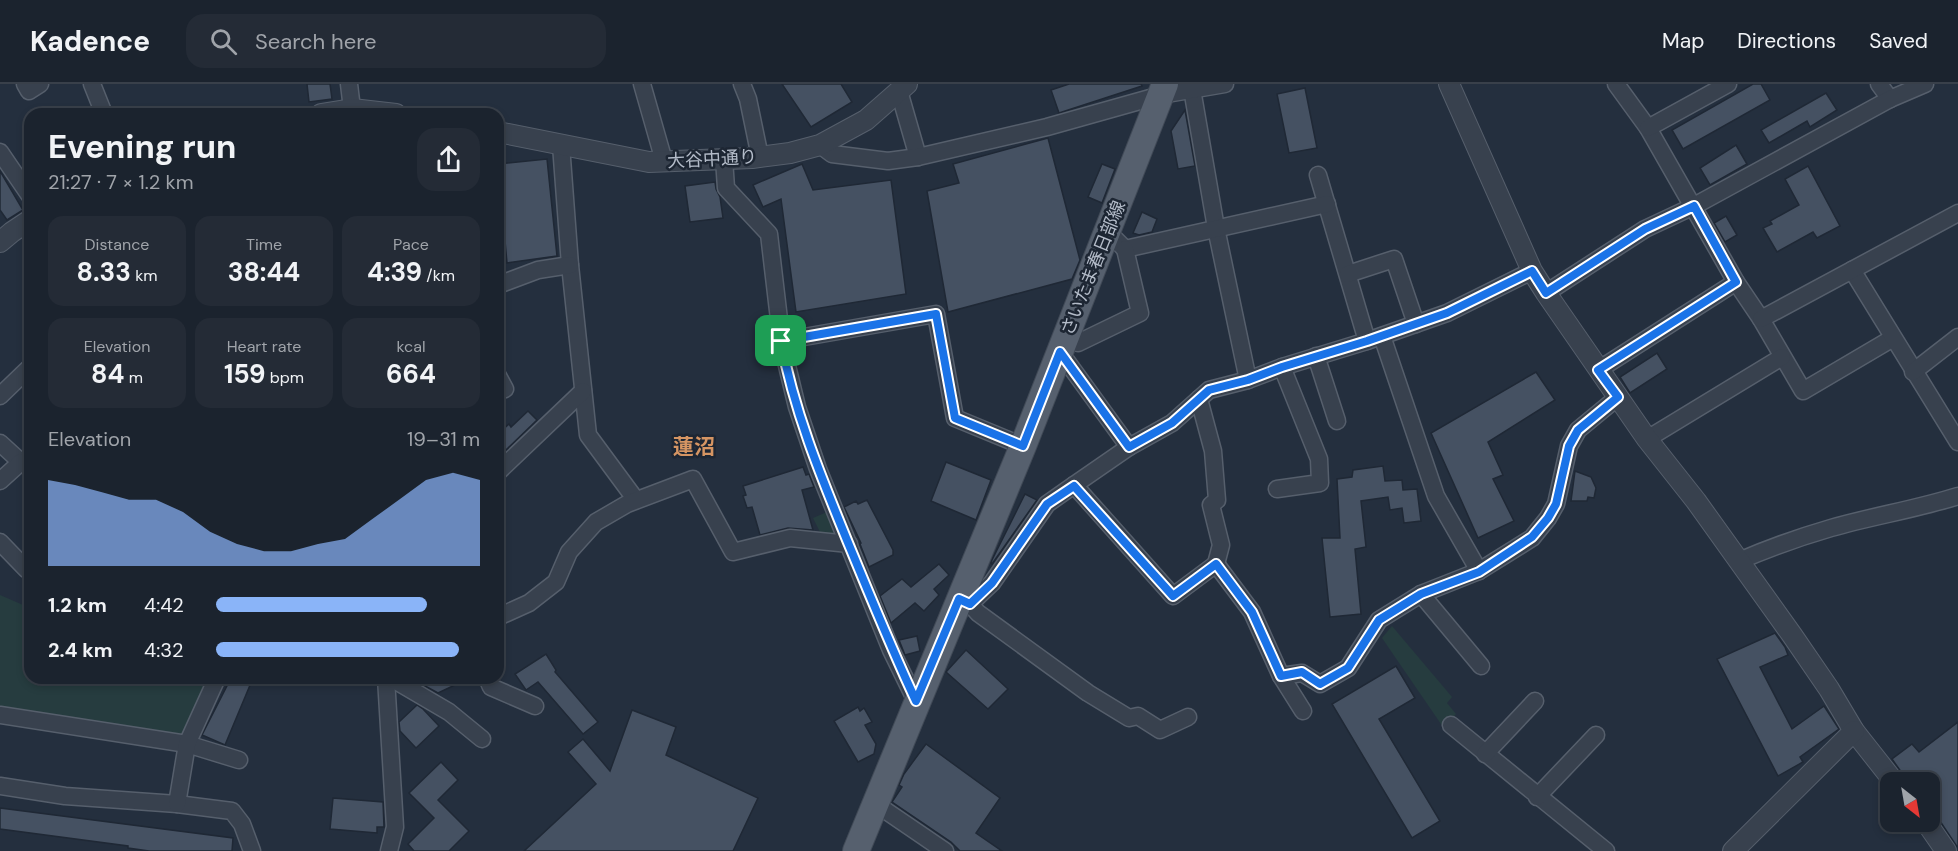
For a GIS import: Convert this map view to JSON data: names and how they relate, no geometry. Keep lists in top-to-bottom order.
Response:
{
  "streets": {
    "main road": ["さいたま春日部線"],
    "street": ["大谷中通り"]
  },
  "districts": ["蓮沼"],
  "north": "bottom right",
  "page": {
    "header": "Kadence",
    "search": "Search here",
    "nav": ["Map", "Directions", "Saved"],
    "heading": ["Evening run", "21:27 · 7 × 1.2 km"],
    "stats": [
      ["Distance", "8.33 km"],
      ["Time", "38:44"],
      ["Pace", "4:39 /km"],
      ["Elevation", "84 m"],
      ["Heart rate", "159 bpm"],
      ["kcal", "664"]
    ],
    "chart": ["Elevation", "19–31 m"],
    "list": [
      {
        "name": "1.2 km",
        "note": "4:42"
      },
      {
        "name": "2.4 km",
        "note": "4:32"
      }
    ]
  }
}
